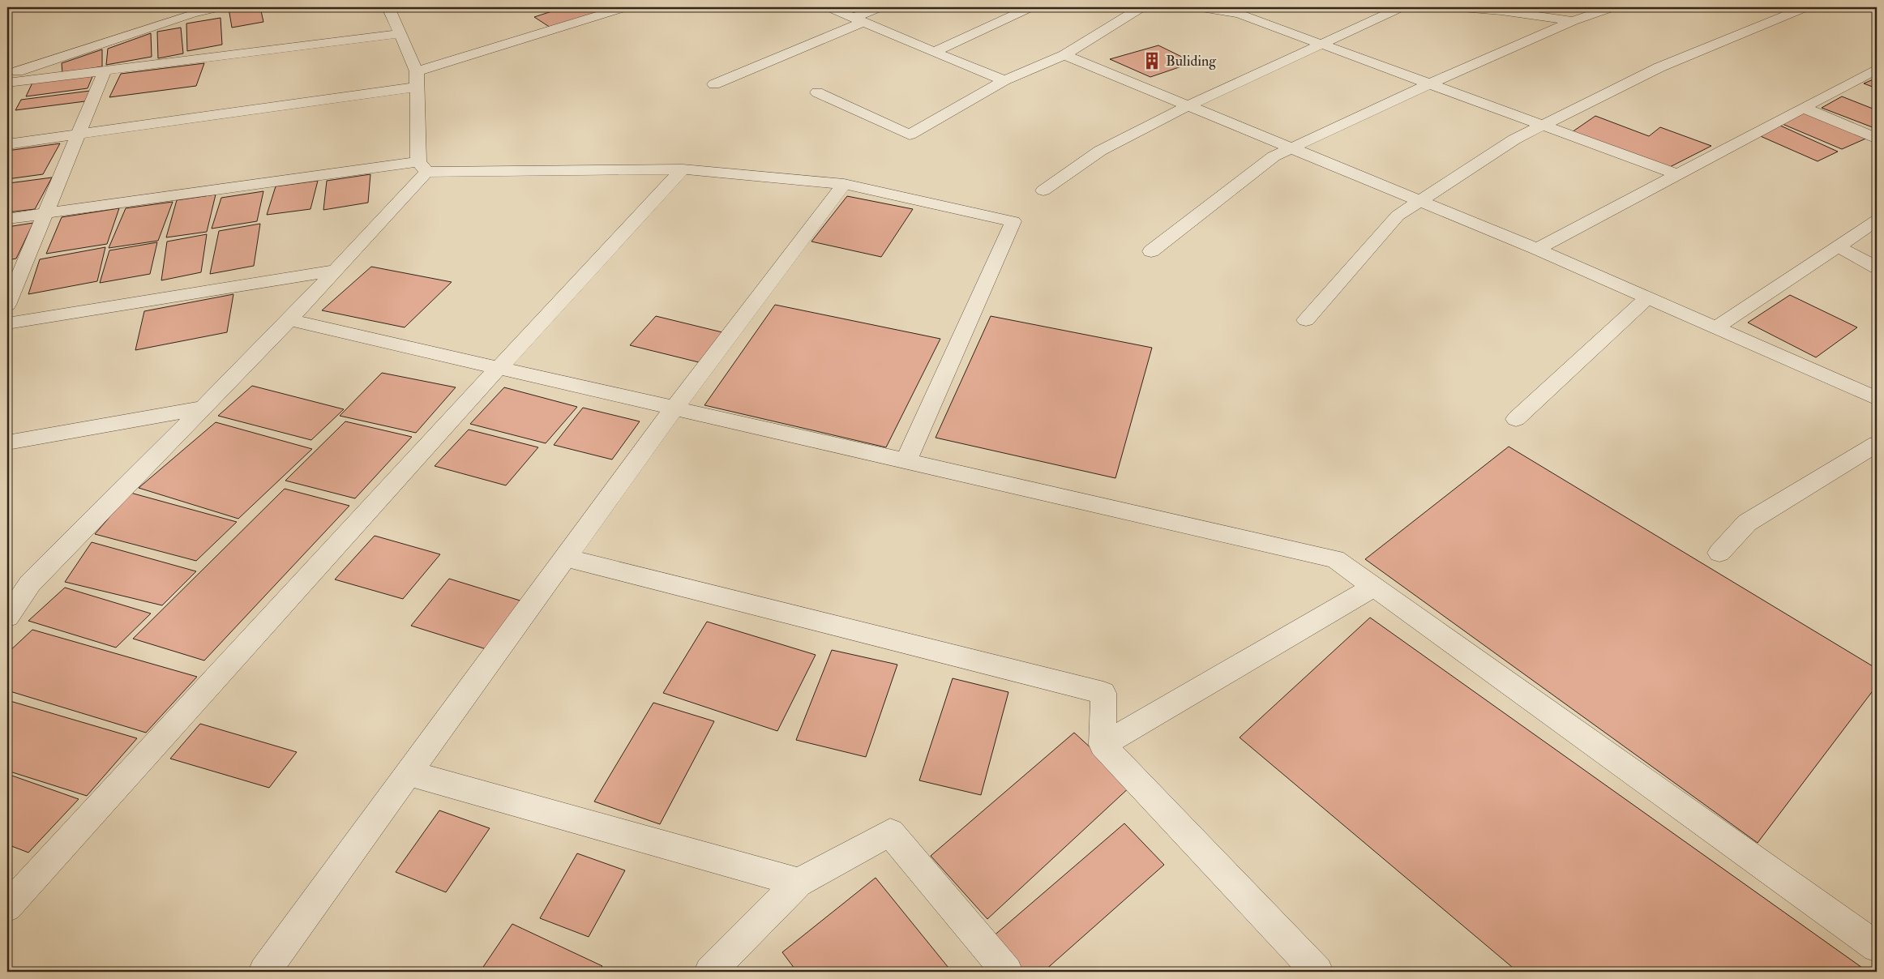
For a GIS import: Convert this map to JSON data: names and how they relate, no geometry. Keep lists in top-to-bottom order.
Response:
{
  "places": {
    "building": ["Buliding"]
  }
}
